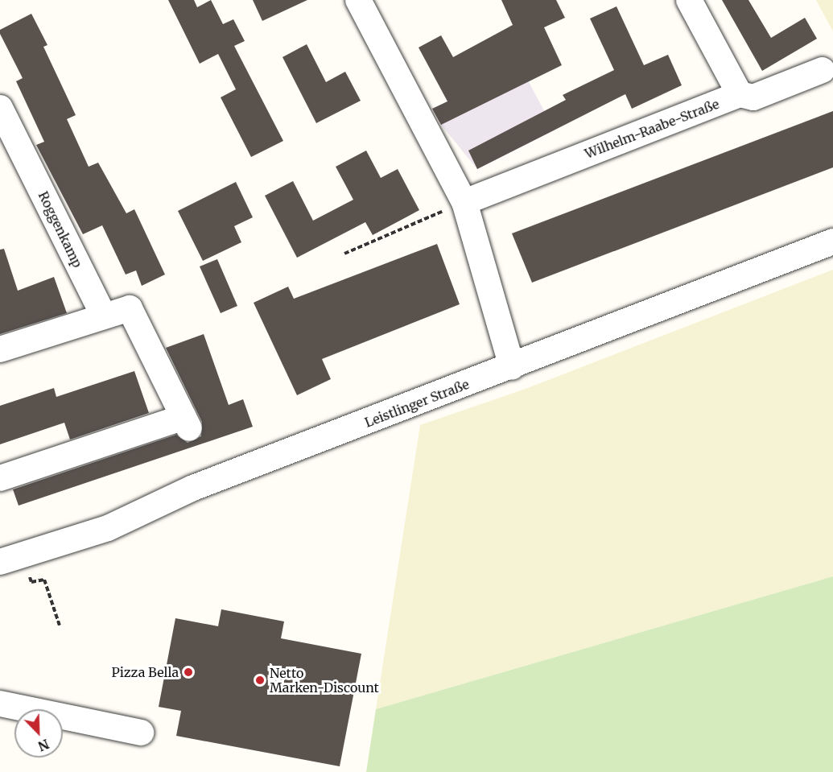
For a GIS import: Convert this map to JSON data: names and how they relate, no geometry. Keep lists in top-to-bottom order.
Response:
{
  "streets": {
    "street": ["Wilhelm-Raabe-Straße", "Roggenkamp", "Leistlinger Straße"]
  },
  "places": ["Pizza Bella", "Netto Marken-Discount"],
  "north": "bottom right"
}
